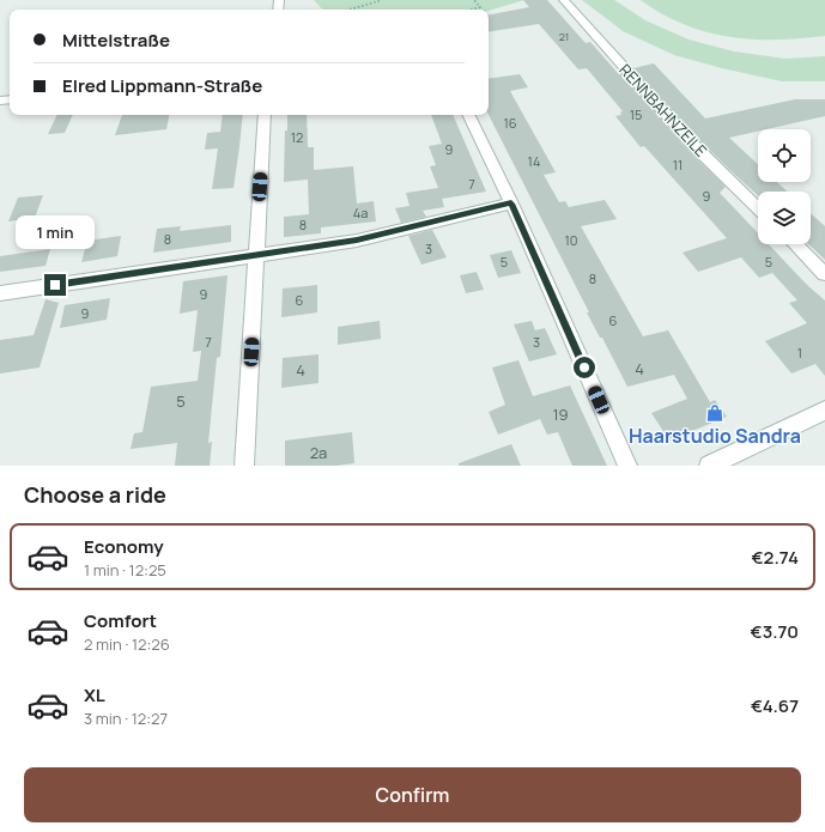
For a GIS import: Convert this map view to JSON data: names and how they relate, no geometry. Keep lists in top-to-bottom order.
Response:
{
  "streets": {
    "street": ["RENNBAHNZEILE"]
  },
  "places": {
    "shop": ["Haarstudio Sandra"]
  },
  "house_numbers": [
    "21",
    "15",
    "16",
    "12",
    "9",
    "14",
    "11",
    "7",
    "9",
    "4a",
    "8",
    "8",
    "10",
    "3",
    "5",
    "5",
    "8",
    "9",
    "6",
    "9",
    "6",
    "7",
    "3",
    "1",
    "4",
    "4",
    "5",
    "19",
    "2a"
  ],
  "page": {
    "banner": ["Mittelstraße", "Elred Lippmann-Straße"],
    "bubble": "1 min",
    "heading": "Choose a ride",
    "list": [
      {
        "name": "Economy",
        "note": "1 min · 12:25",
        "value": "€2.74"
      },
      {
        "name": "Comfort",
        "note": "2 min · 12:26",
        "value": "€3.70"
      },
      {
        "name": "XL",
        "note": "3 min · 12:27",
        "value": "€4.67"
      }
    ],
    "buttons": "Confirm"
  }
}
